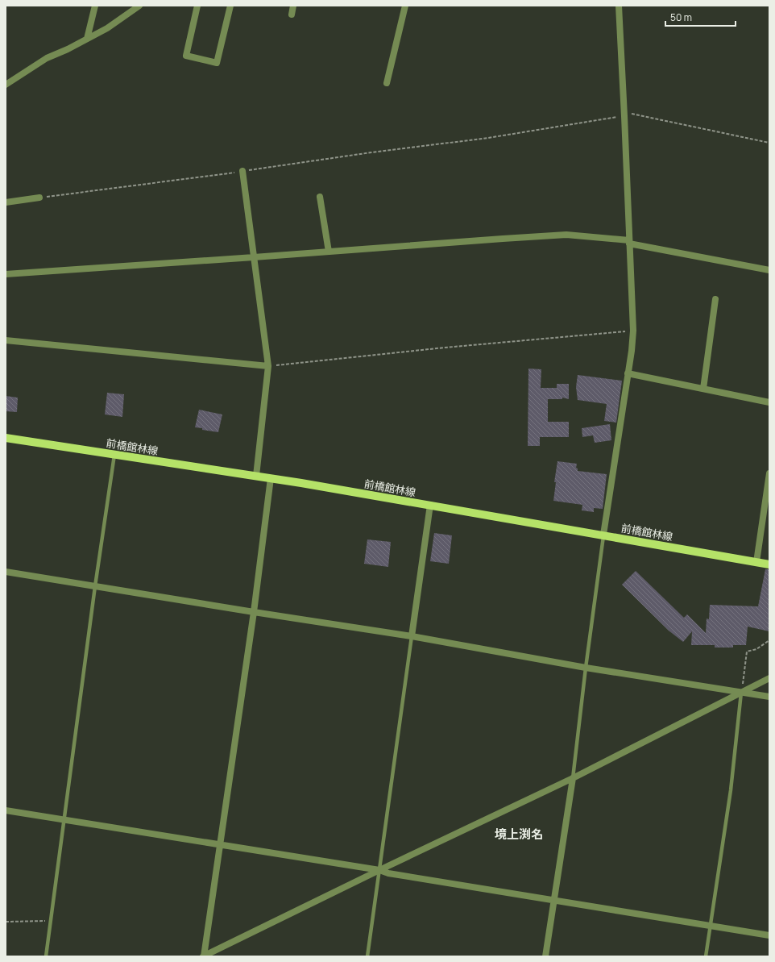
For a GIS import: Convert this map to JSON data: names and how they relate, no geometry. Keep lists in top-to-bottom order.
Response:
{
  "streets": {
    "main road": ["前橋館林線"]
  },
  "districts": ["境上渕名"],
  "scale_bar": "50 m"
}
